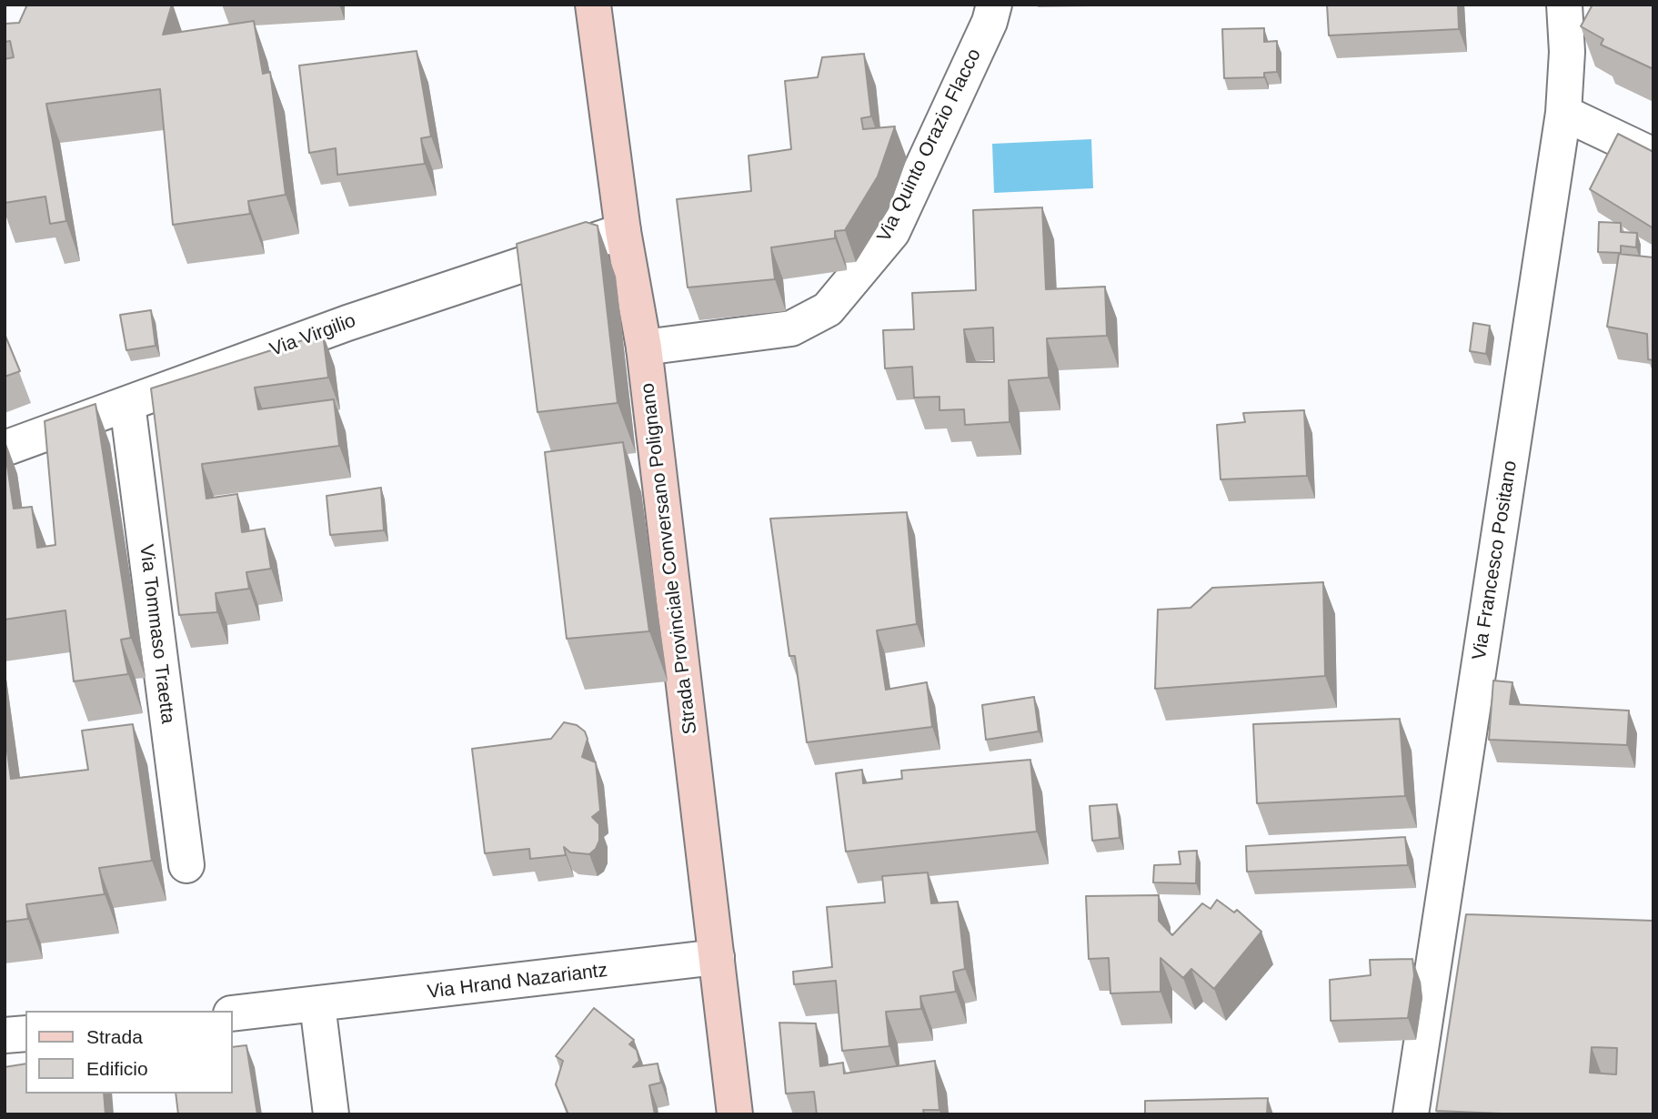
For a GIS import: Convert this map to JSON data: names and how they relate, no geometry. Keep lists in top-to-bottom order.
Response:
{
  "streets": {
    "main road": ["Strada Provinciale Conversano Polignano"],
    "street": [
      "Via Quinto Orazio Flacco",
      "Via Virgilio",
      "Via Francesco Positano",
      "Via Tommaso Traetta",
      "Via Hrand Nazariantz"
    ]
  },
  "crossings": [
    ["Via Quinto Orazio Flacco", "Strada Provinciale Conversano Polignano"],
    ["Via Virgilio", "Strada Provinciale Conversano Polignano"],
    ["Via Virgilio", "Via Tommaso Traetta"],
    ["Strada Provinciale Conversano Polignano", "Via Hrand Nazariantz"]
  ],
  "legend": ["Strada", "Edificio"]
}
